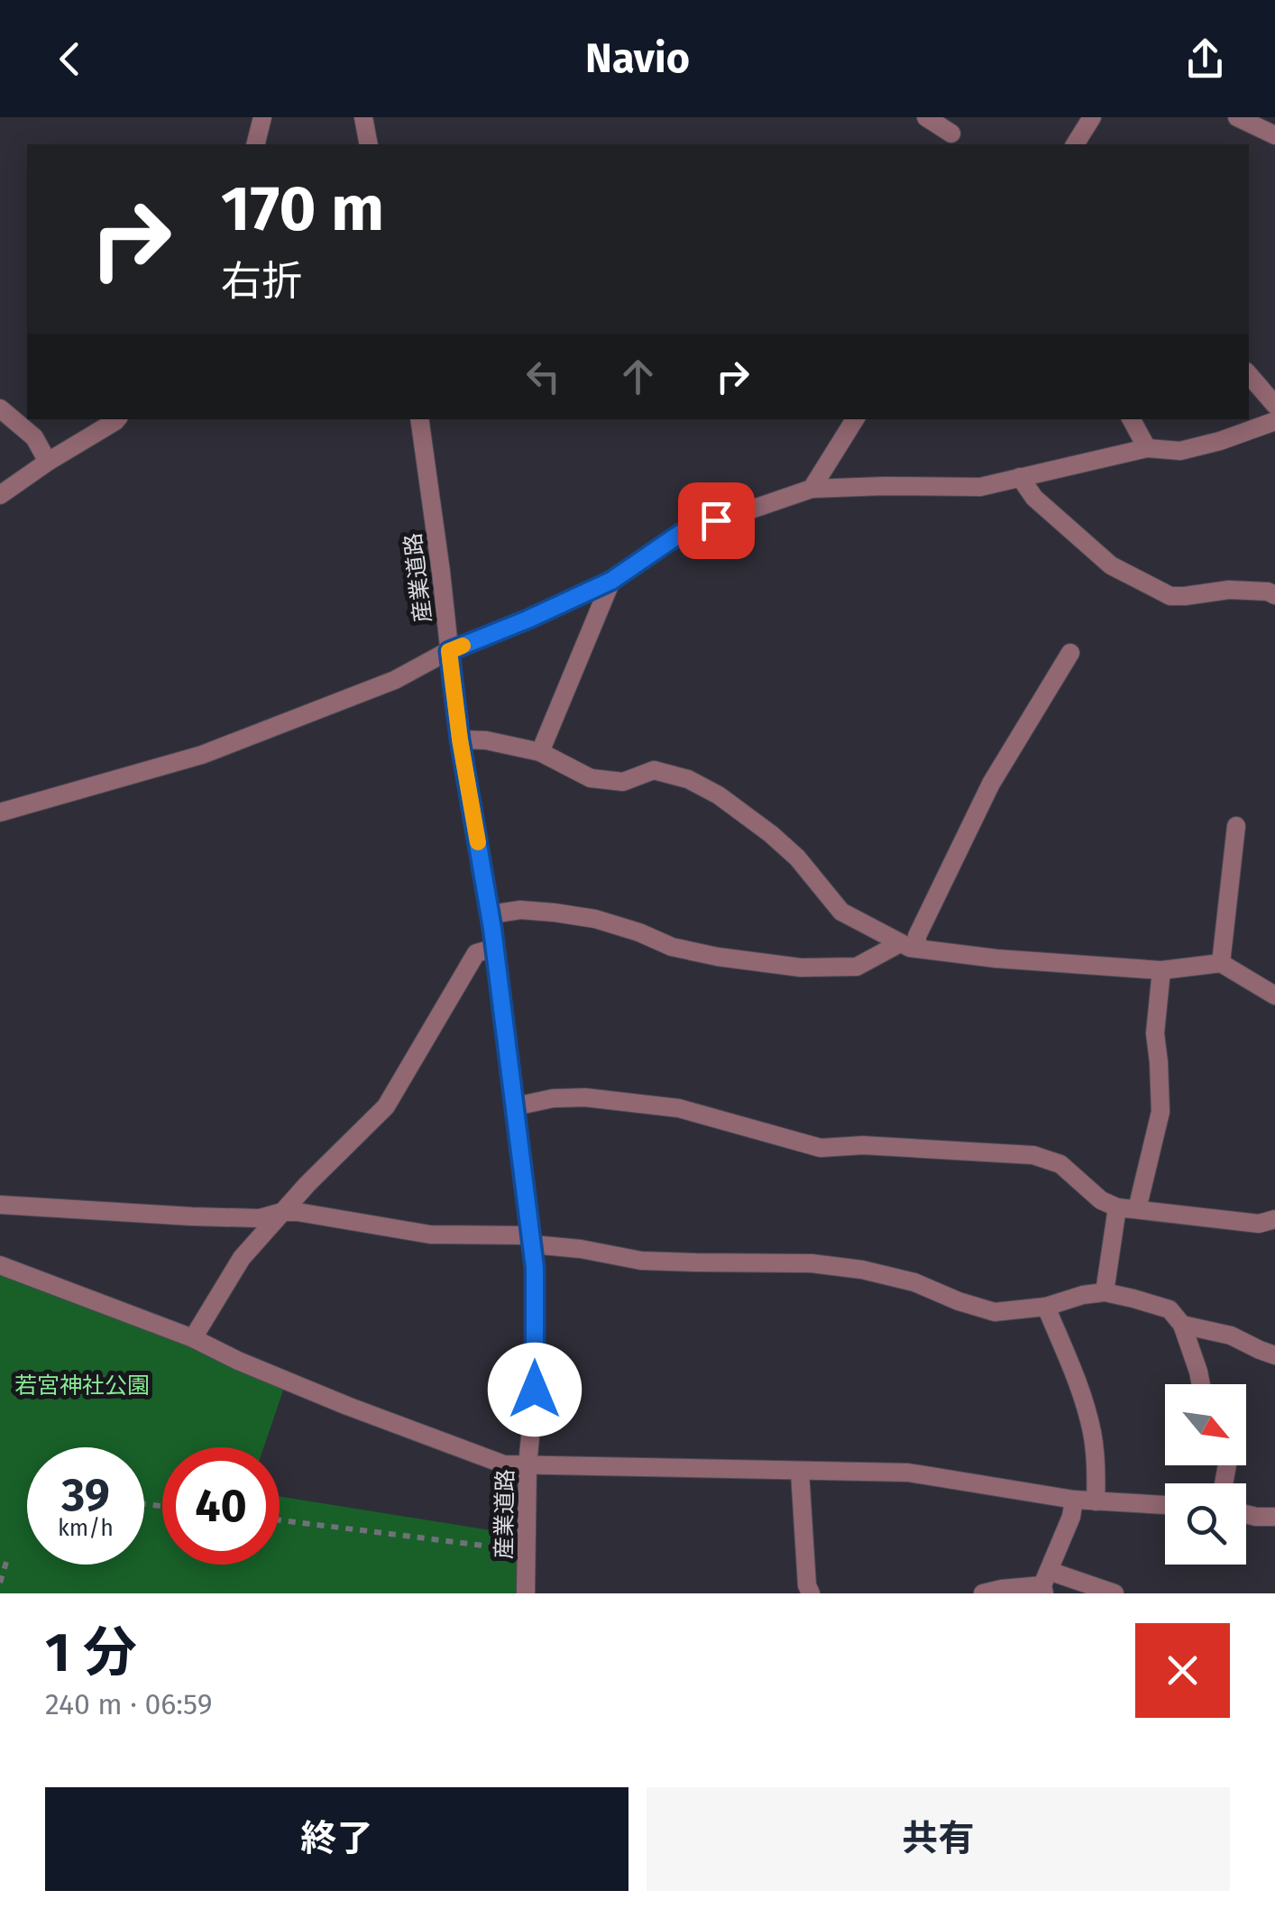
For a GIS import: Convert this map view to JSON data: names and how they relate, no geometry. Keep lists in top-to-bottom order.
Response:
{
  "streets": {
    "street": ["産業道路"]
  },
  "parks": ["若宮神社公園"],
  "north": "bottom right",
  "page": {
    "header": "Navio",
    "turn": ["170 m", "右折"],
    "speed": "39 km/h",
    "limit": "40",
    "heading": ["1 分", "240 m · 06:59"],
    "buttons": ["終了", "共有"]
  }
}
